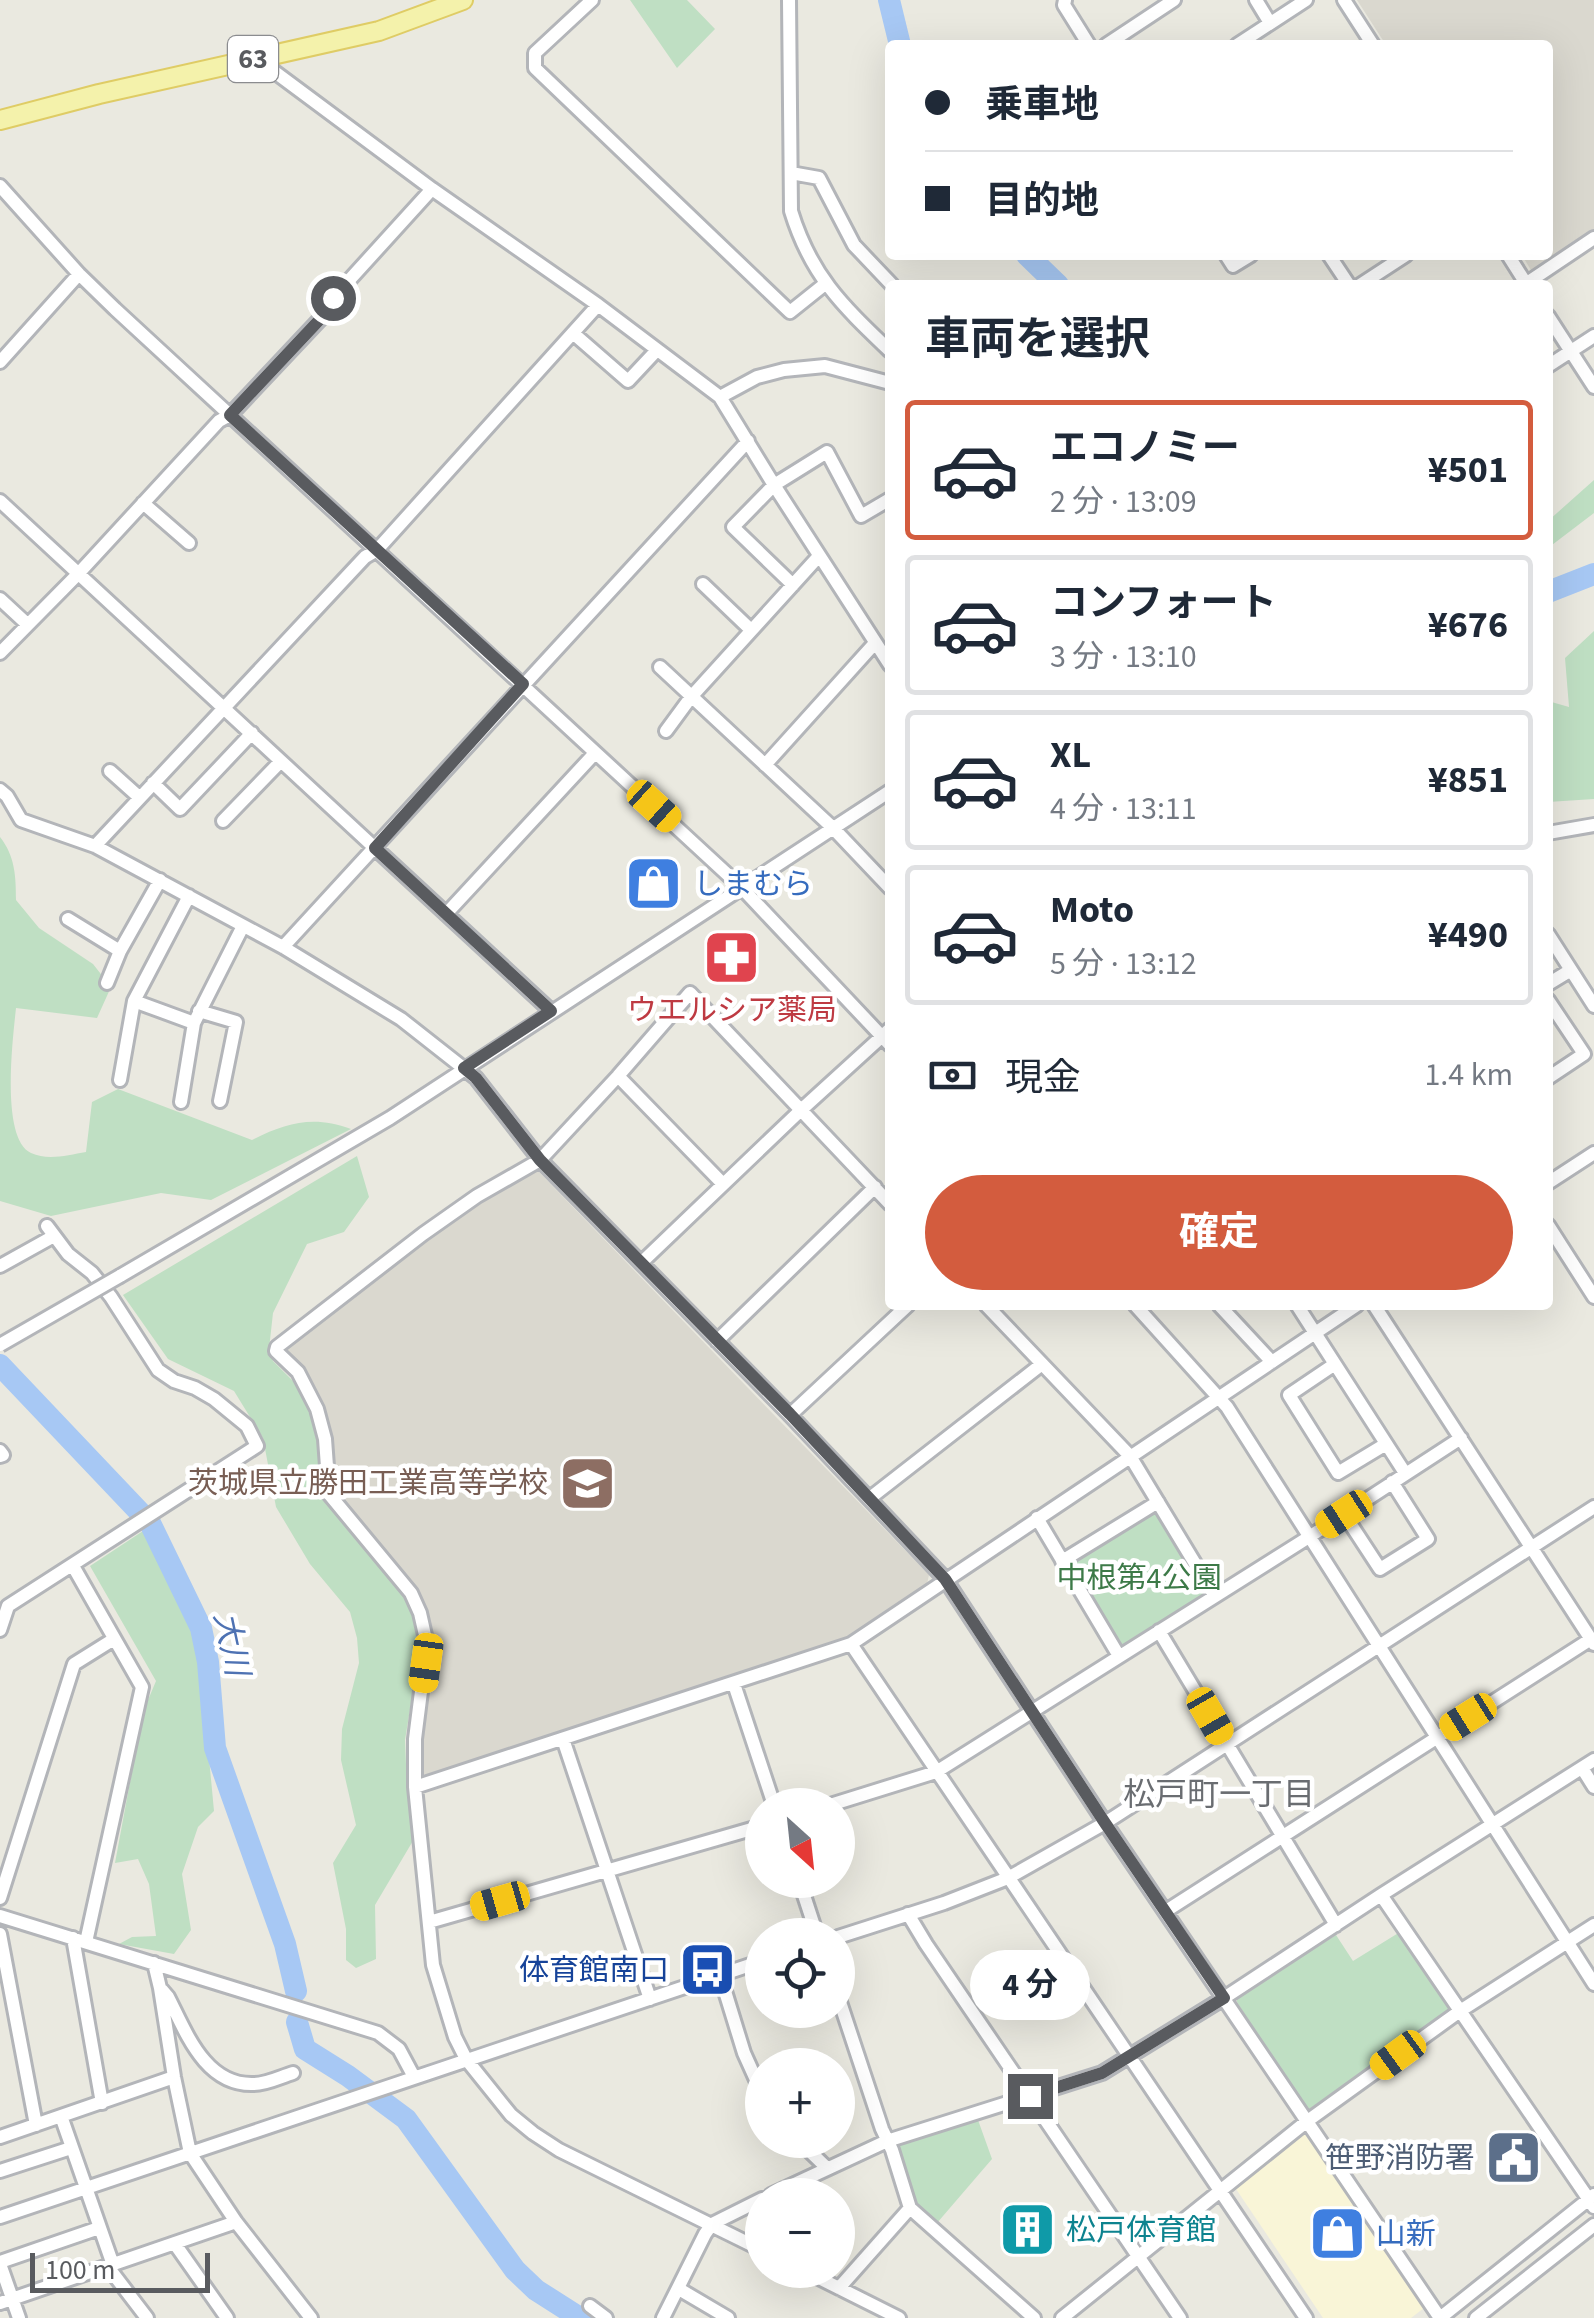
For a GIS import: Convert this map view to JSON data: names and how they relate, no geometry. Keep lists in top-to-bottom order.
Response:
{
  "streets": {
    "main road": ["63"]
  },
  "districts": ["松戸町一丁目"],
  "water": ["大川"],
  "parks": ["中根第4公園"],
  "places": {
    "shop": ["しまむら", "山新"],
    "pharmacy": ["ウエルシア薬局"],
    "school or university": ["茨城県立勝田工業高等学校"],
    "bus stop": ["体育館南口"],
    "public building": ["笹野消防署"],
    "building": ["松戸体育館"]
  },
  "scale_bar": "100 m",
  "north": "bottom right",
  "page": {
    "banner": ["乗車地", "目的地"],
    "heading": "車両を選択",
    "list": [
      {
        "name": "エコノミー",
        "note": "2 分 · 13:09",
        "value": "¥501"
      },
      {
        "name": "コンフォート",
        "note": "3 分 · 13:10",
        "value": "¥676"
      },
      {
        "name": "XL",
        "note": "4 分 · 13:11",
        "value": "¥851"
      },
      {
        "name": "Moto",
        "note": "5 分 · 13:12",
        "value": "¥490"
      }
    ],
    "pay": ["現金", "1.4 km"],
    "buttons": "確定",
    "map_buttons": ["+", "−"],
    "bubble": "4 分",
    "scale": "100 m"
  }
}
